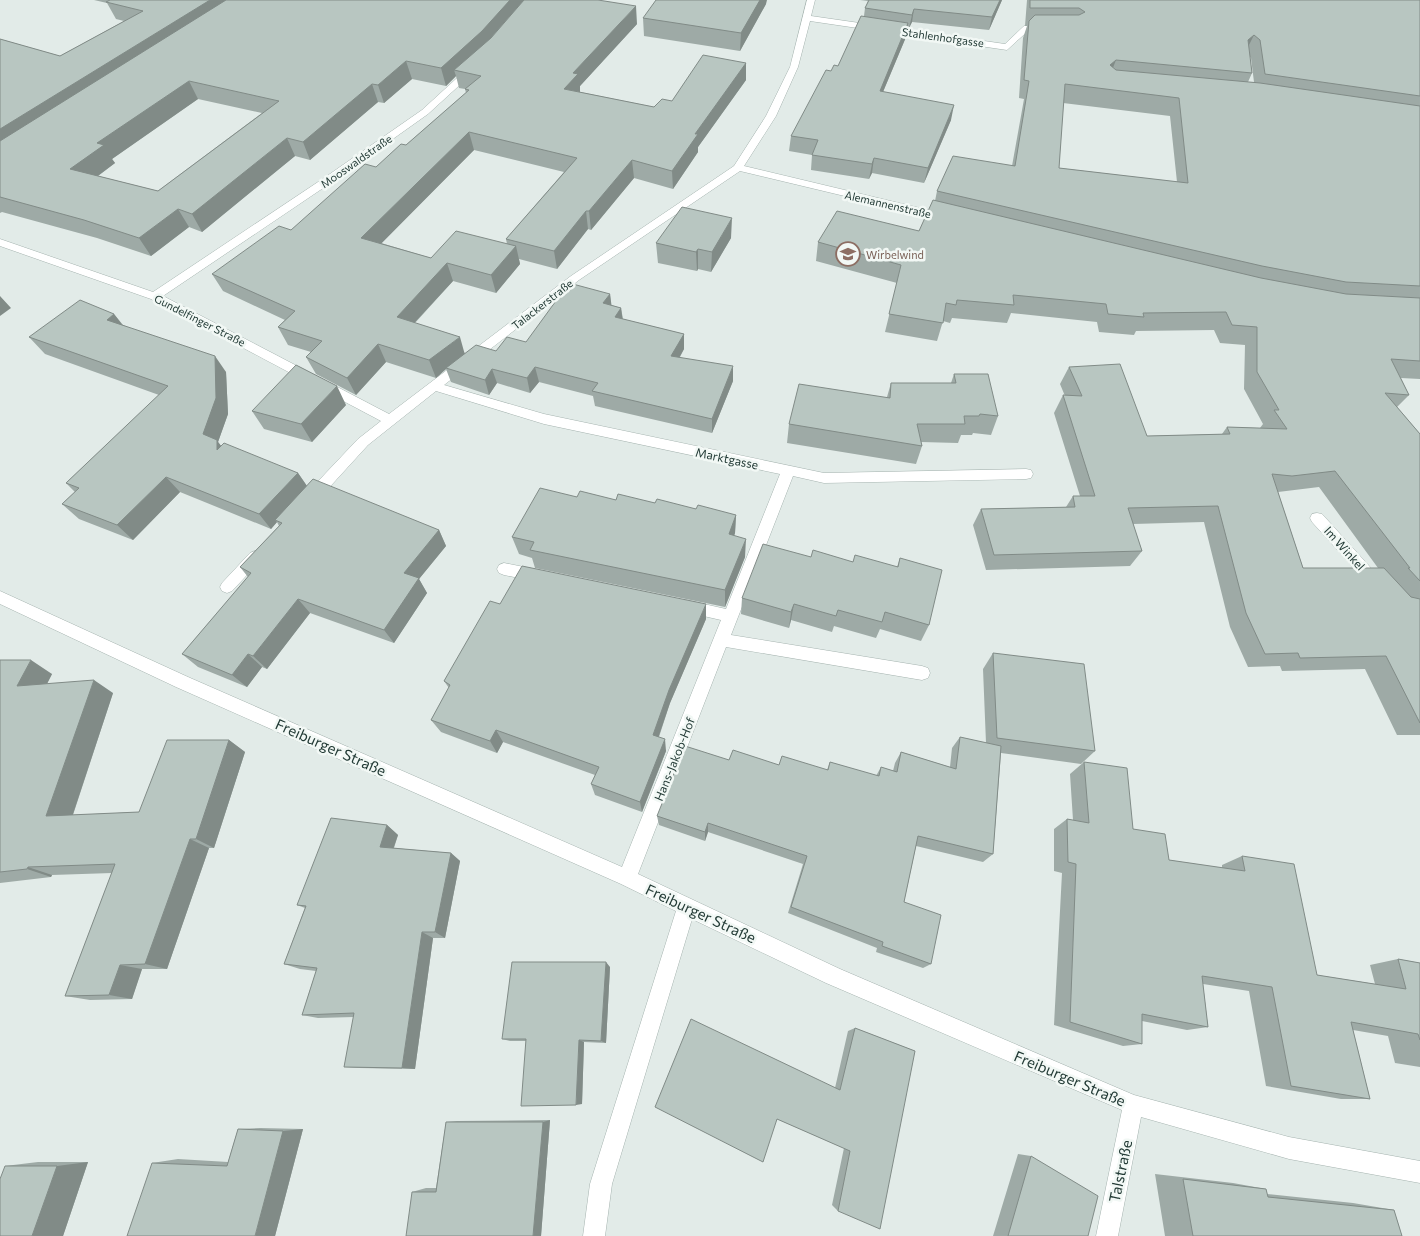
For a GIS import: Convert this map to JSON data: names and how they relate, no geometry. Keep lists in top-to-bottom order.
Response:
{
  "streets": {
    "street": [
      "Stahlenhofgasse",
      "Mooswaldstraße",
      "Alemannenstraße",
      "Talackerstraße",
      "Gundelfinger Straße",
      "Marktgasse",
      "Im Winkel",
      "Freiburger Straße",
      "Hans-Jakob-Hof",
      "Talstraße"
    ]
  },
  "crossings": [
    ["Stahlenhofgasse", "Talackerstraße"],
    ["Mooswaldstraße", "Gundelfinger Straße"],
    ["Alemannenstraße", "Talackerstraße"],
    ["Talackerstraße", "Gundelfinger Straße"],
    ["Talackerstraße", "Marktgasse"],
    ["Marktgasse", "Hans-Jakob-Hof"],
    ["Freiburger Straße", "Hans-Jakob-Hof"],
    ["Freiburger Straße", "Talstraße"]
  ],
  "places": {
    "school or university": ["Wirbelwind"]
  }
}
